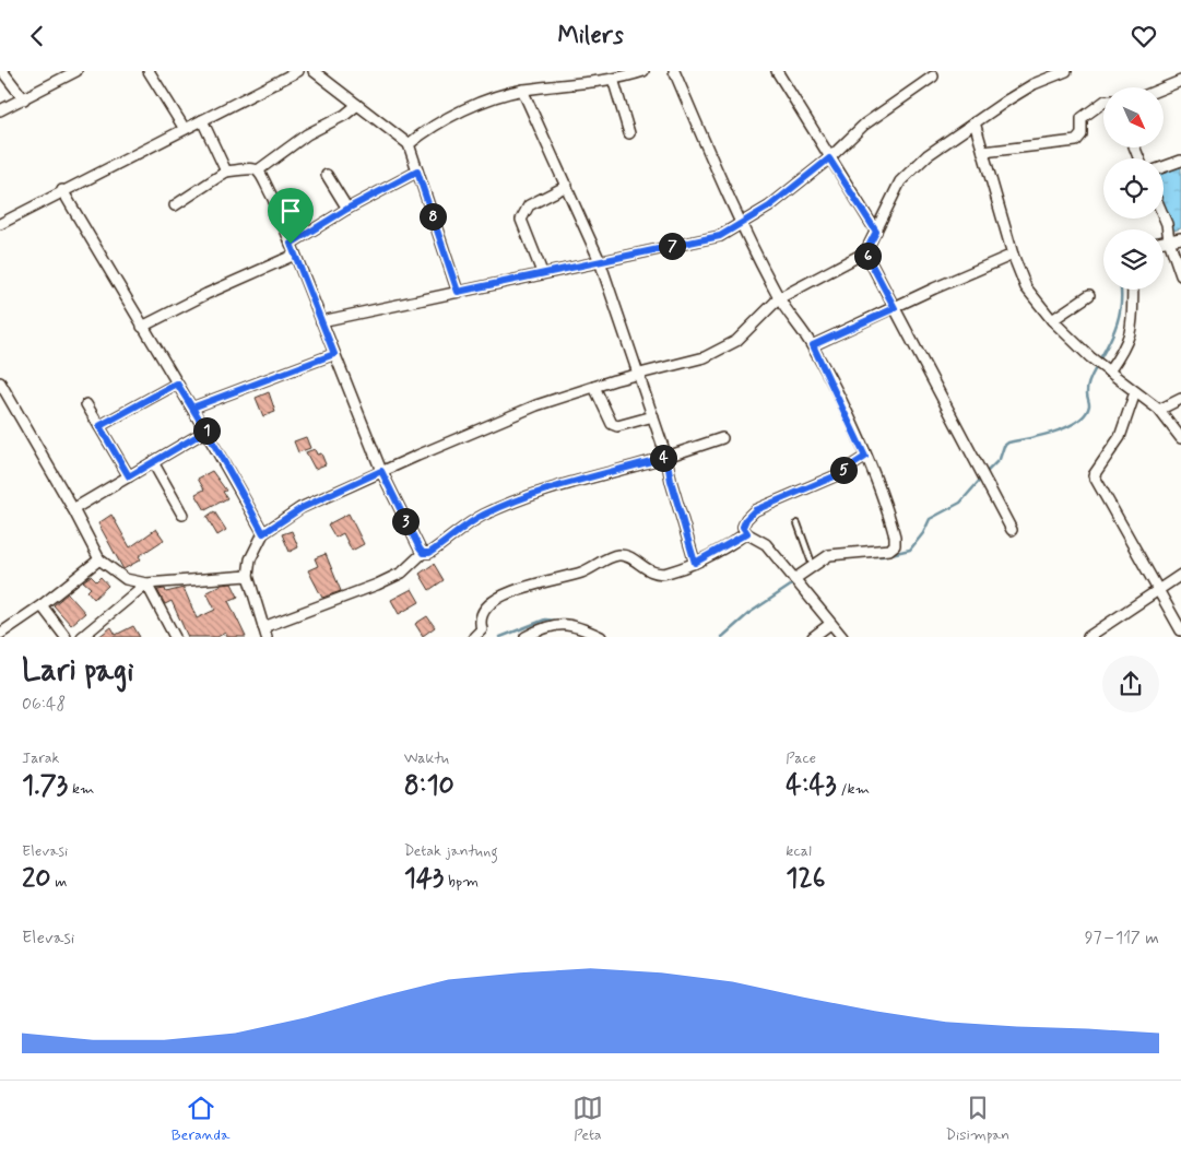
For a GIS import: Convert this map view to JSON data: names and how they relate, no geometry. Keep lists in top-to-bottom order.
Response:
{
  "north": "bottom right",
  "page": {
    "header": "Milers",
    "pins": [
      "8",
      "7",
      "6",
      "1",
      "4",
      "5",
      "3"
    ],
    "heading": ["Lari pagi", "06:48"],
    "stats": [
      ["Jarak", "1.73 km"],
      ["Waktu", "8:10"],
      ["Pace", "4:43 /km"],
      ["Elevasi", "20 m"],
      ["Detak jantung", "143 bpm"],
      ["kcal", "126"]
    ],
    "chart": ["Elevasi", "97–117 m"],
    "tabs": ["Beranda", "Peta", "Disimpan"]
  }
}
